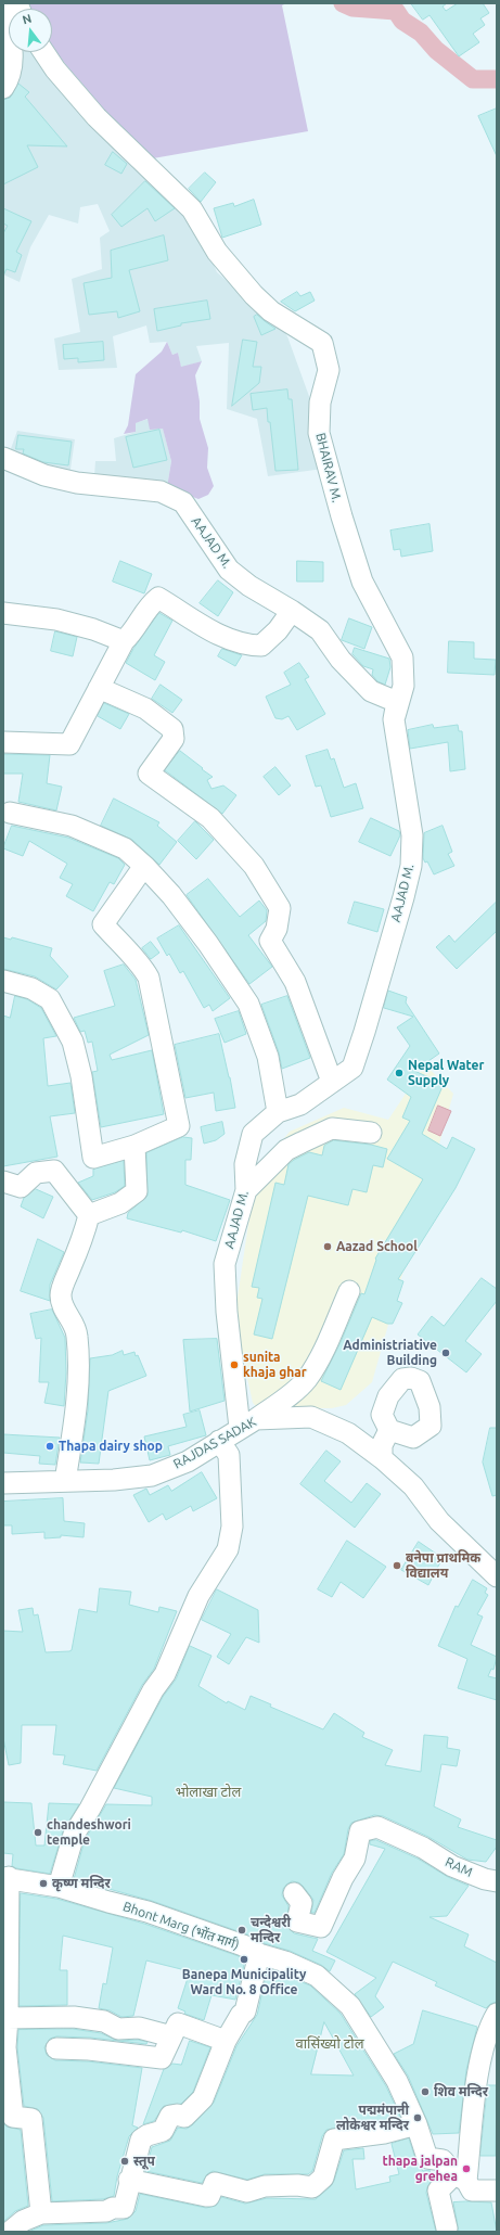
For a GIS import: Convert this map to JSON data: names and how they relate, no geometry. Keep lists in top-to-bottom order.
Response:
{
  "streets": {
    "street": [
      "BHAIRAV M.",
      "AAJAD M.",
      "RAJDAS SADAK",
      "RAM",
      "Bhont Marg (भाेंत मार्ग)"
    ]
  },
  "crossings": [
    ["BHAIRAV M.", "AAJAD M."],
    ["AAJAD M.", "RAJDAS SADAK"]
  ],
  "districts": ["भोलाखा टोल", "वासिंख्यो टोल"],
  "places": [
    "Nepal Water Supply",
    "Aazad School",
    "Administriative Building",
    "sunita khaja ghar",
    "Thapa dairy shop",
    "बनेपा प्राथमिक विद्यालय",
    "chandeshwori temple",
    "कृष्ण मन्दिर",
    "चन्देश्वरी मन्दिर",
    "Banepa Municipality Ward No. 8 Office",
    "शिव मन्दिर",
    "पद्ममंपानी लोकेश्वर मन्दिर",
    "स्तूप",
    "thapa jalpan grehea"
  ],
  "north": "top"
}
